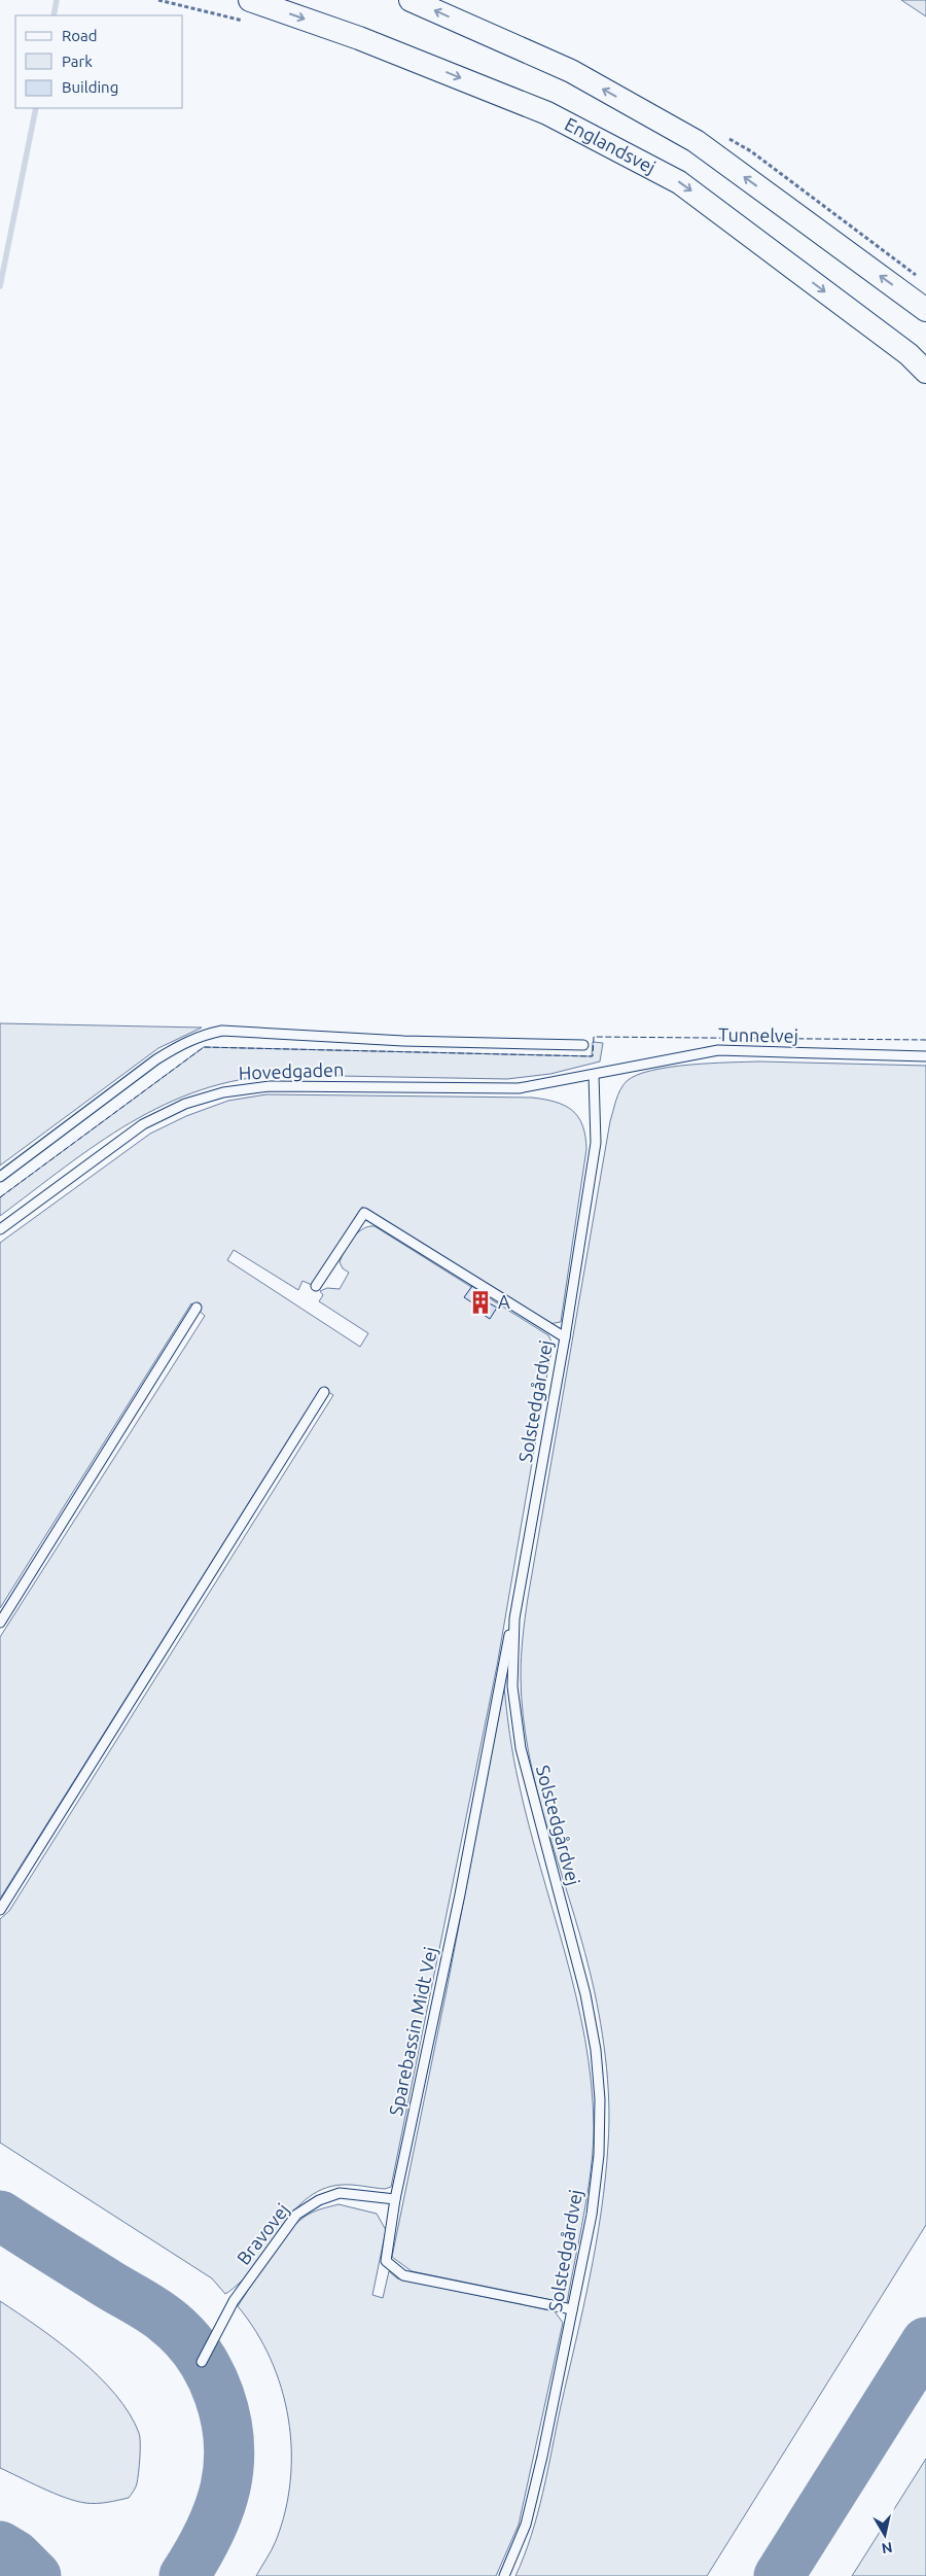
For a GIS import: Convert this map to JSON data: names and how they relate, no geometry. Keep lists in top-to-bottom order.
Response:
{
  "streets": {
    "main road": ["Englandsvej"],
    "lane": [
      "Tunnelvej",
      "Hovedgaden",
      "Solstedgårdvej",
      "Sparebassin Midt Vej",
      "Bravovej"
    ]
  },
  "crossings": [
    ["Tunnelvej", "Hovedgaden"],
    ["Tunnelvej", "Solstedgårdvej"],
    ["Hovedgaden", "Solstedgårdvej"],
    ["Solstedgårdvej", "Sparebassin Midt Vej"],
    ["Sparebassin Midt Vej", "Bravovej"]
  ],
  "places": {
    "building": ["A"]
  },
  "legend": ["Road", "Park", "Building"],
  "north": "bottom"
}
